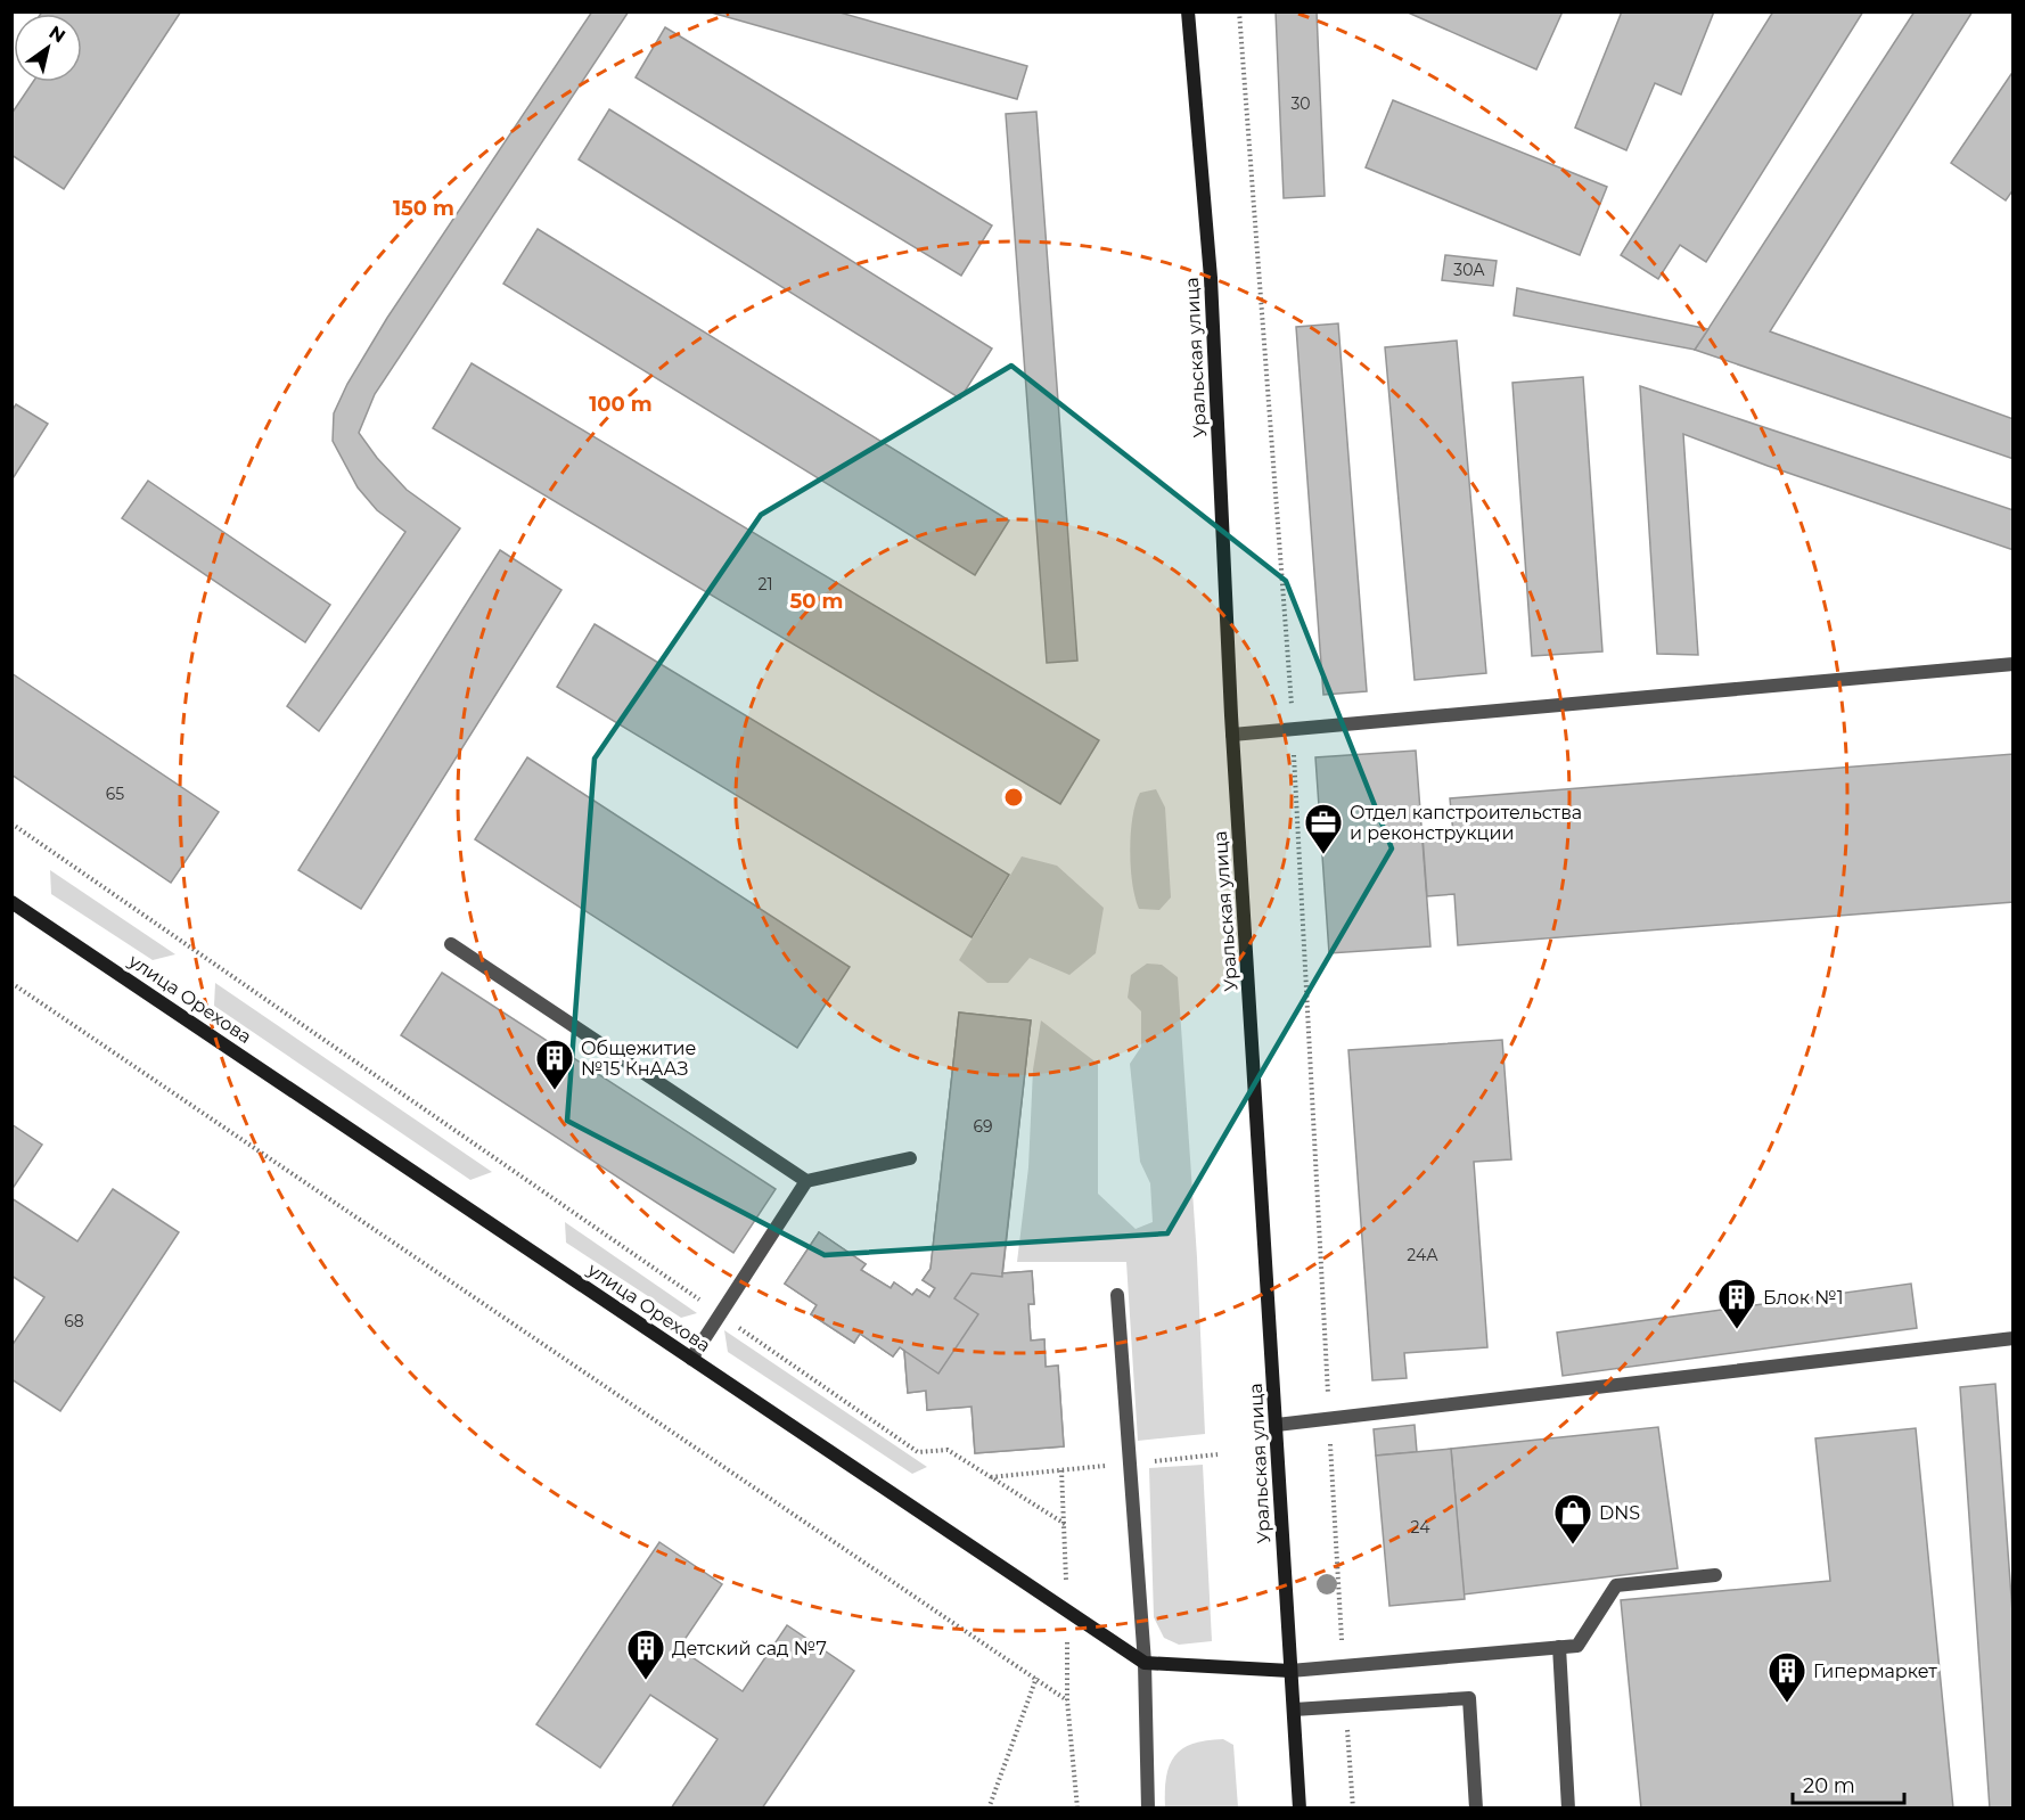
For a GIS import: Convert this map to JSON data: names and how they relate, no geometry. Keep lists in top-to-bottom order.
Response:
{
  "streets": {
    "street": ["Уральская улица", "улица Орехова"]
  },
  "places": {
    "office": ["Отдел капстроительства и реконструкции"],
    "building": [
      "Общежитие №15 КнААЗ",
      "Блок №1",
      "Детский сад №7",
      "Гипермаркет"
    ],
    "shop": ["DNS"]
  },
  "house_numbers": [
    "30",
    "30А",
    "21",
    "65",
    "69",
    "24А",
    "68",
    "24"
  ],
  "scale_bar": "20 m",
  "north": "top right",
  "rings": ["150 m", "100 m", "50 m"]
}
